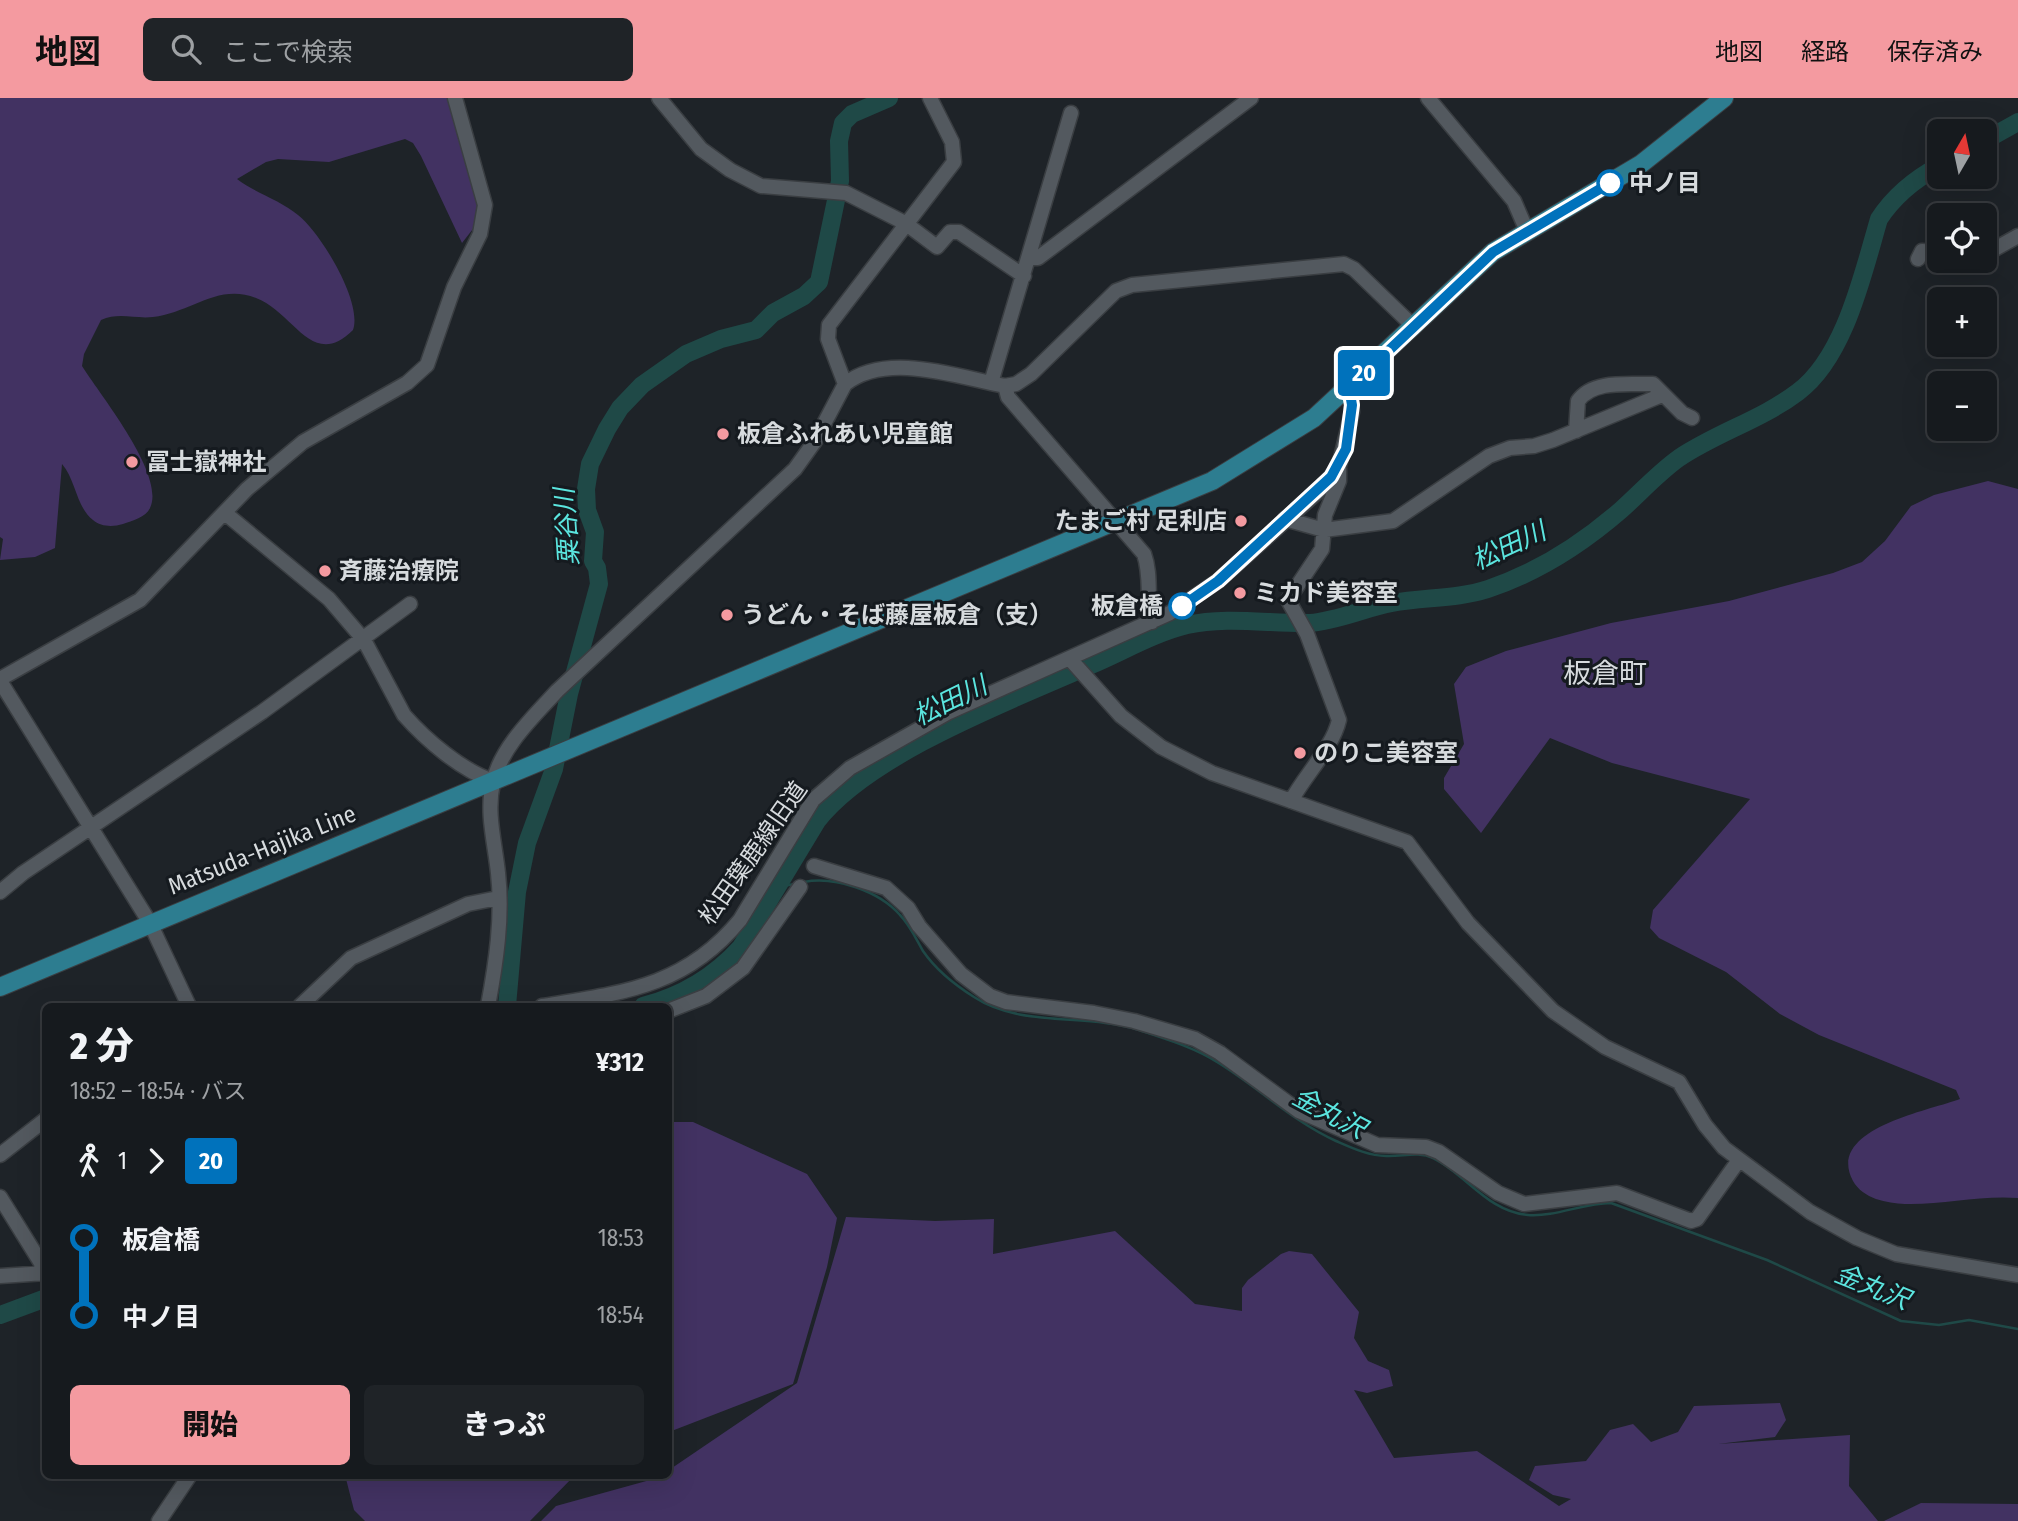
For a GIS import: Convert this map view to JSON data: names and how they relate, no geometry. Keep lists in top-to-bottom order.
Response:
{
  "streets": {
    "main road": ["Matsuda-Hajika Line"],
    "street": ["松田葉鹿線旧道"]
  },
  "districts": ["板倉町"],
  "water": ["粟谷川", "松田川", "金丸沢"],
  "places": [
    "中ノ目",
    "板倉ふれあい児童館",
    "冨士嶽神社",
    "たまご村 足利店",
    "斉藤治療院",
    "ミカド美容室",
    "板倉橋",
    "うどん・そば藤屋板倉（支）",
    "のりこ美容室"
  ],
  "lines": ["bus line 20"],
  "north": "top",
  "page": {
    "header": "地図",
    "search": "ここで検索",
    "nav": ["地図", "経路", "保存済み"],
    "on_map": "20",
    "map_buttons": ["+", "−"],
    "heading": ["2 分", "18:52 – 18:54 · バス", "¥312"],
    "legs": ["1", "20"],
    "list": [
      {
        "name": "板倉橋",
        "value": "18:53"
      },
      {
        "name": "中ノ目",
        "value": "18:54"
      }
    ],
    "buttons": ["開始", "きっぷ"]
  }
}
